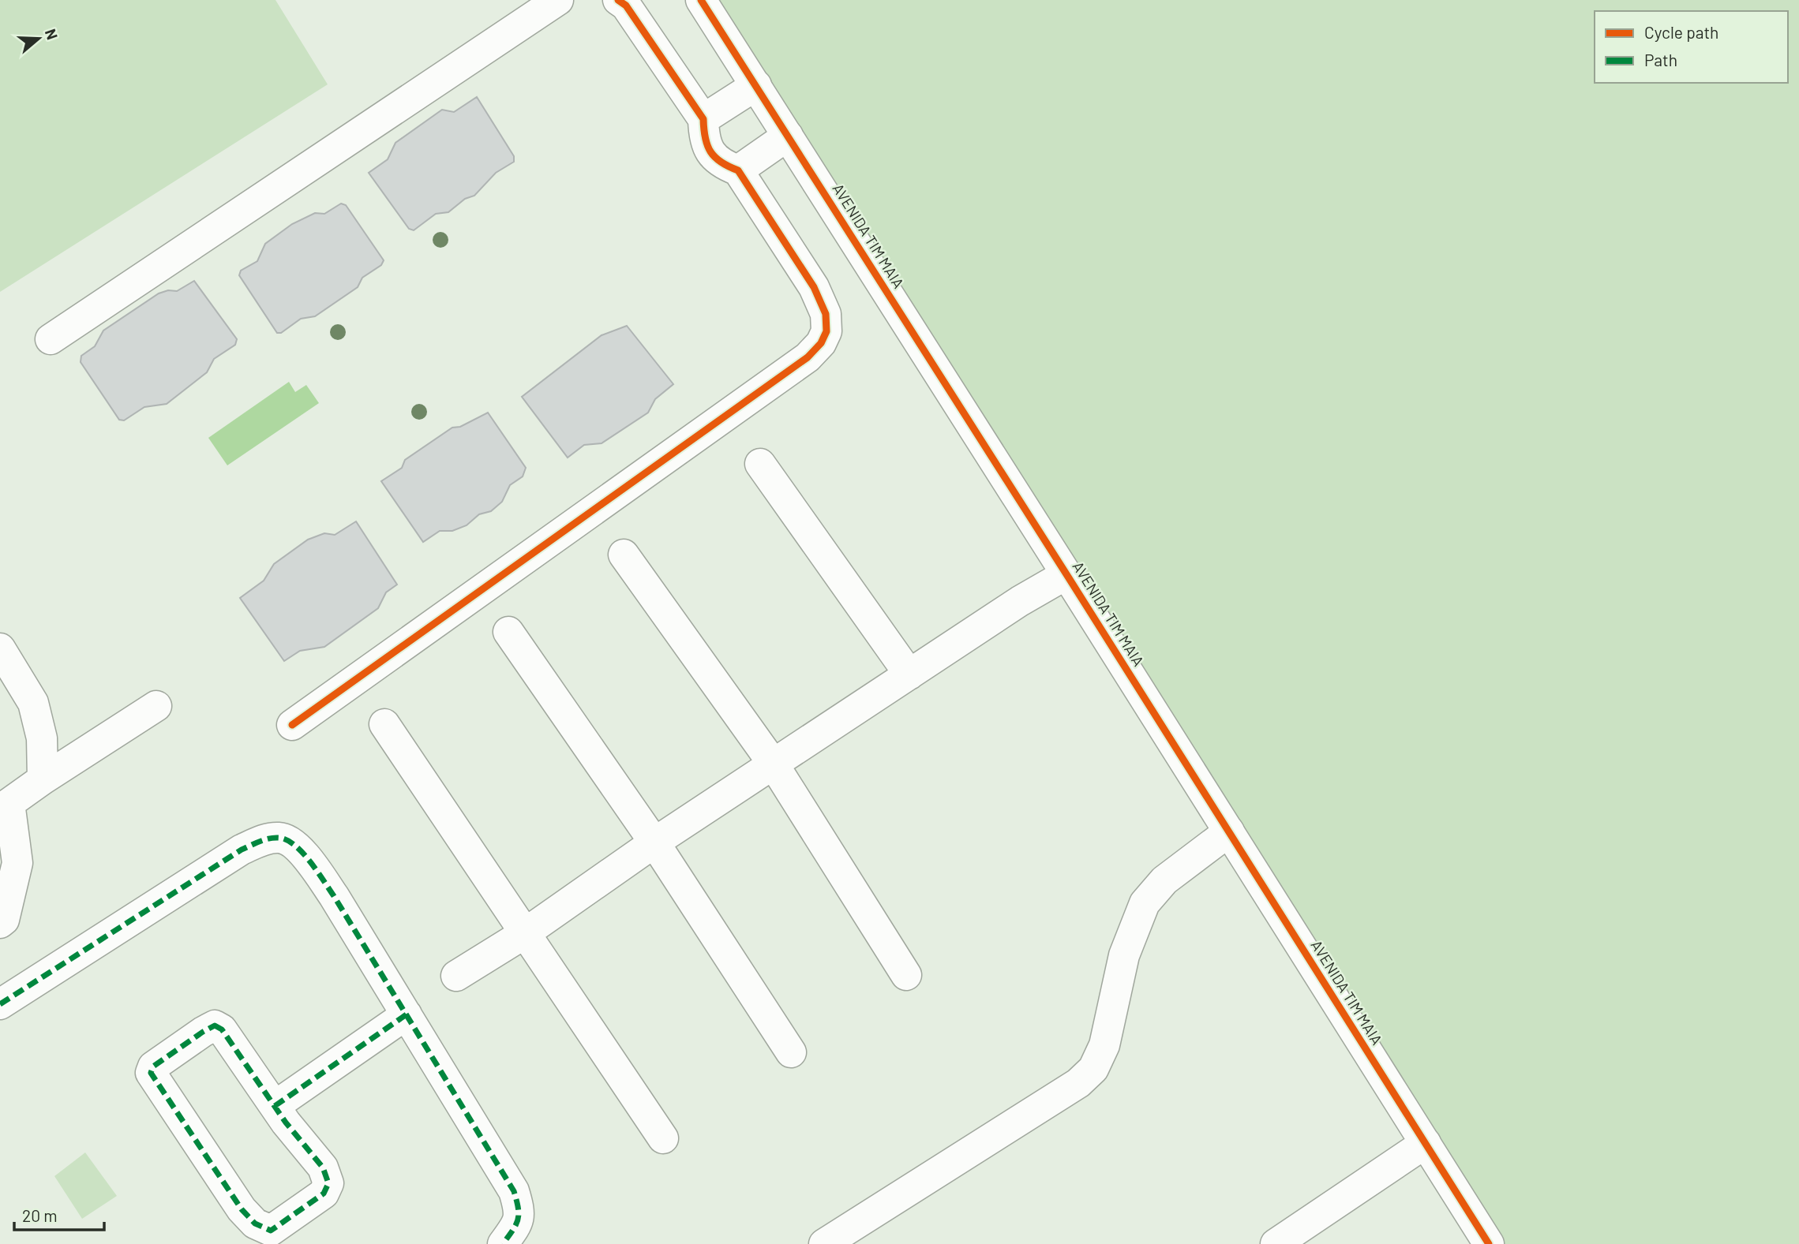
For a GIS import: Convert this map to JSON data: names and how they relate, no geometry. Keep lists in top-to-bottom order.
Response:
{
  "streets": {
    "street": ["AVENIDA TIM MAIA"]
  },
  "legend": ["Cycle path", "Path"],
  "scale_bar": "20 m",
  "north": "right"
}
